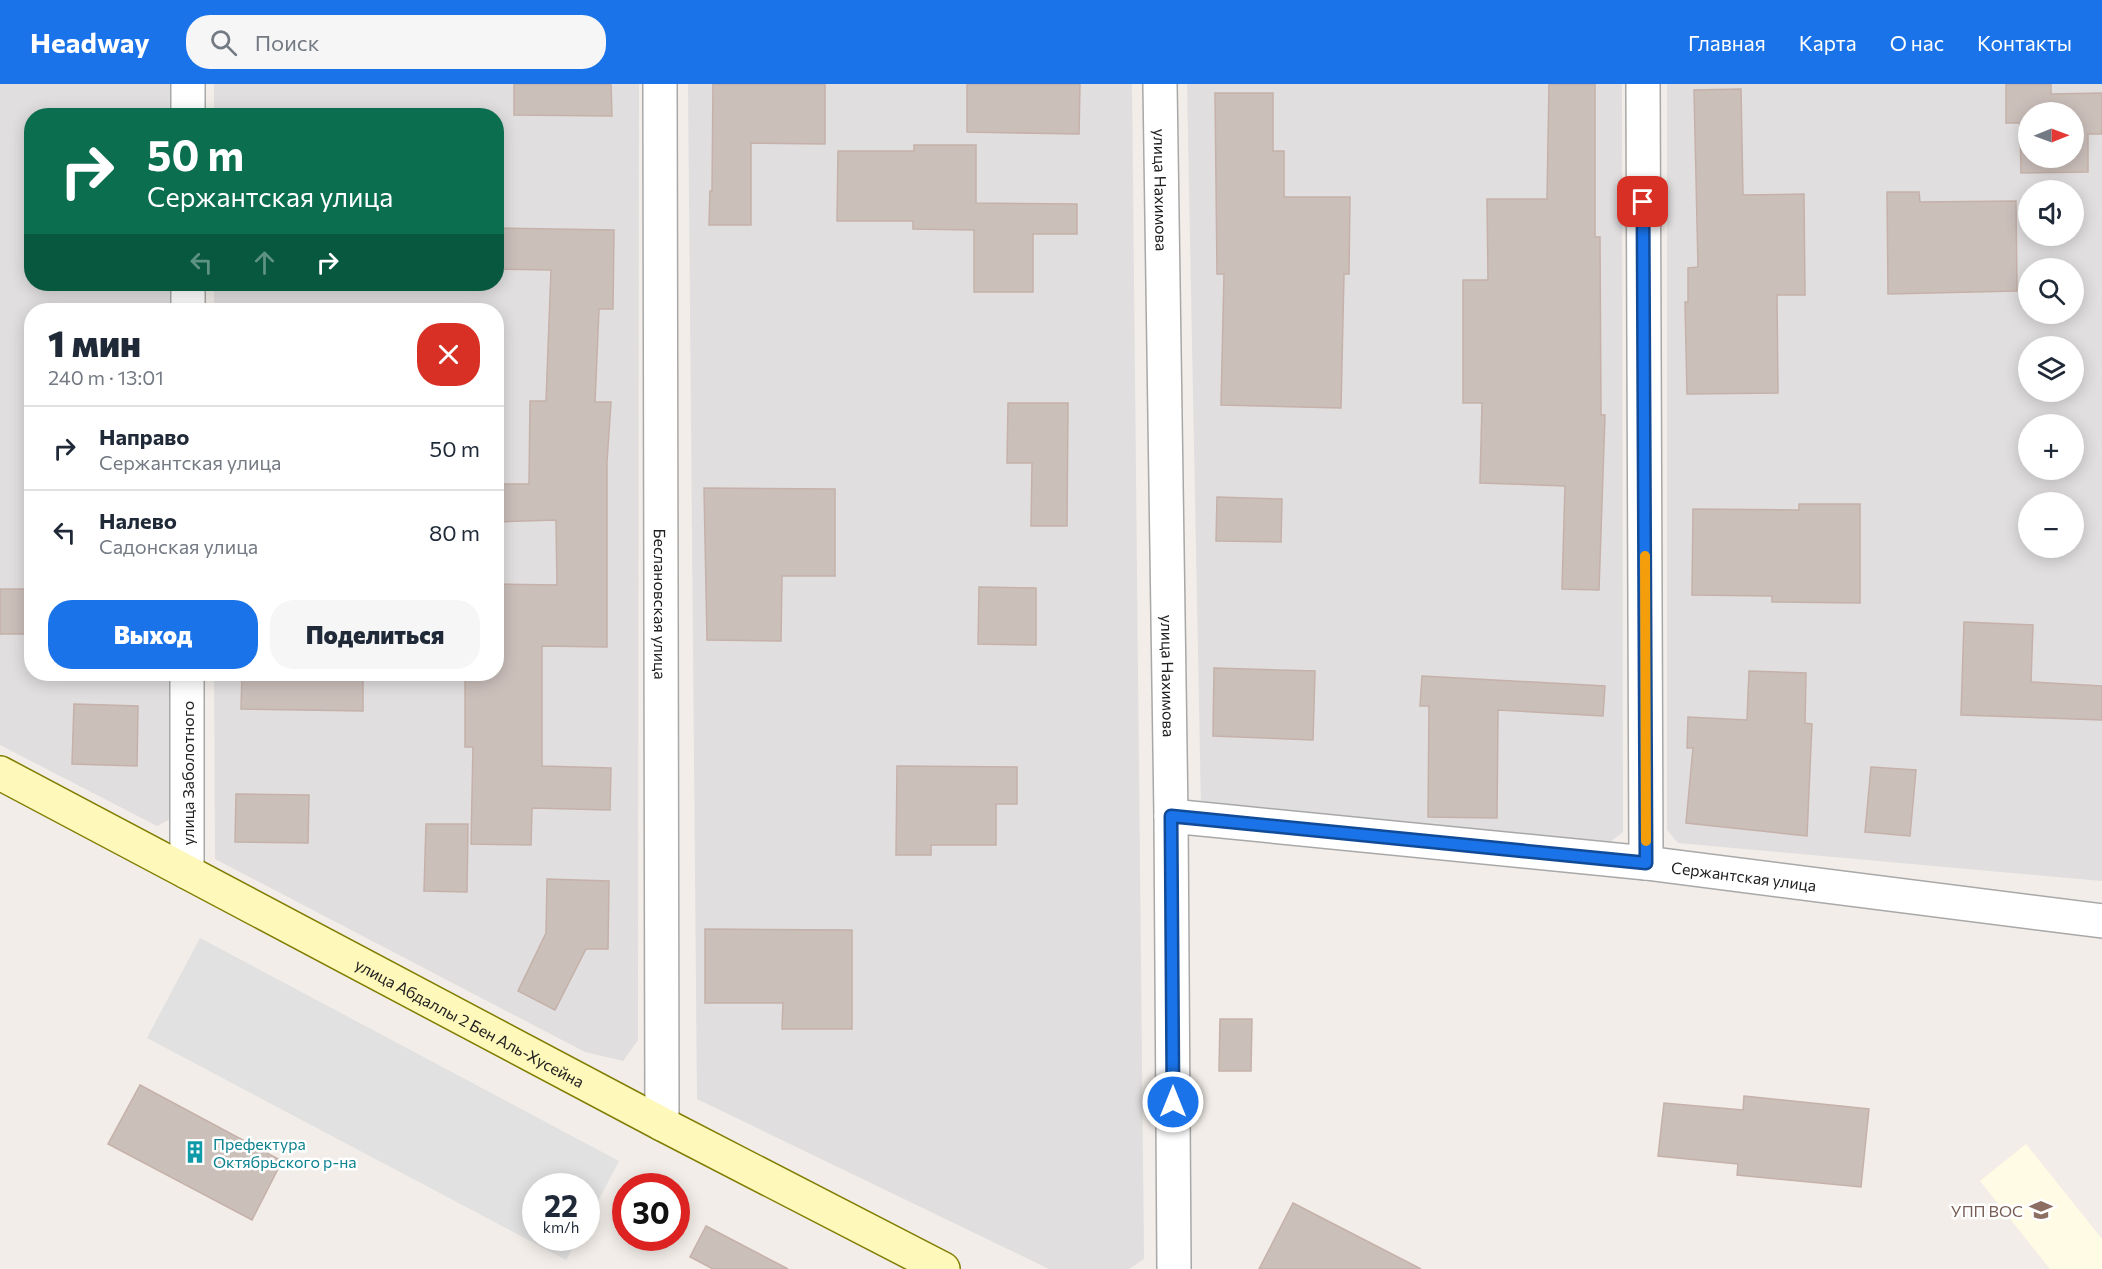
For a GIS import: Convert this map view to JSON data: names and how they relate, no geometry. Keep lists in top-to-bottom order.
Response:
{
  "streets": {
    "main road": ["улица Абдаллы 2 Бен Аль-Хусейна"],
    "street": [
      "улица Нахимова",
      "Беслановская улица",
      "улица Заболотного",
      "Сержантская улица"
    ]
  },
  "crossings": [
    ["улица Нахимова", "Сержантская улица"],
    ["Беслановская улица", "улица Абдаллы 2 Бен Аль-Хусейна"],
    ["улица Заболотного", "улица Абдаллы 2 Бен Аль-Хусейна"]
  ],
  "places": {
    "building": ["Префектура Октябрьского р-на"],
    "school or university": ["УПП ВОС"]
  },
  "north": "right",
  "page": {
    "header": "Headway",
    "search": "Поиск",
    "nav": [
      "Главная",
      "Карта",
      "О нас",
      "Контакты"
    ],
    "map_buttons": ["+", "−"],
    "turn": ["50 m", "Сержантская улица"],
    "heading": ["1 мин", "240 m · 13:01"],
    "list": [
      {
        "name": "Направо",
        "note": "Сержантская улица",
        "value": "50 m"
      },
      {
        "name": "Налево",
        "note": "Садонская улица",
        "value": "80 m"
      }
    ],
    "buttons": ["Выход", "Поделиться"],
    "speed": "22 km/h",
    "limit": "30"
  }
}
